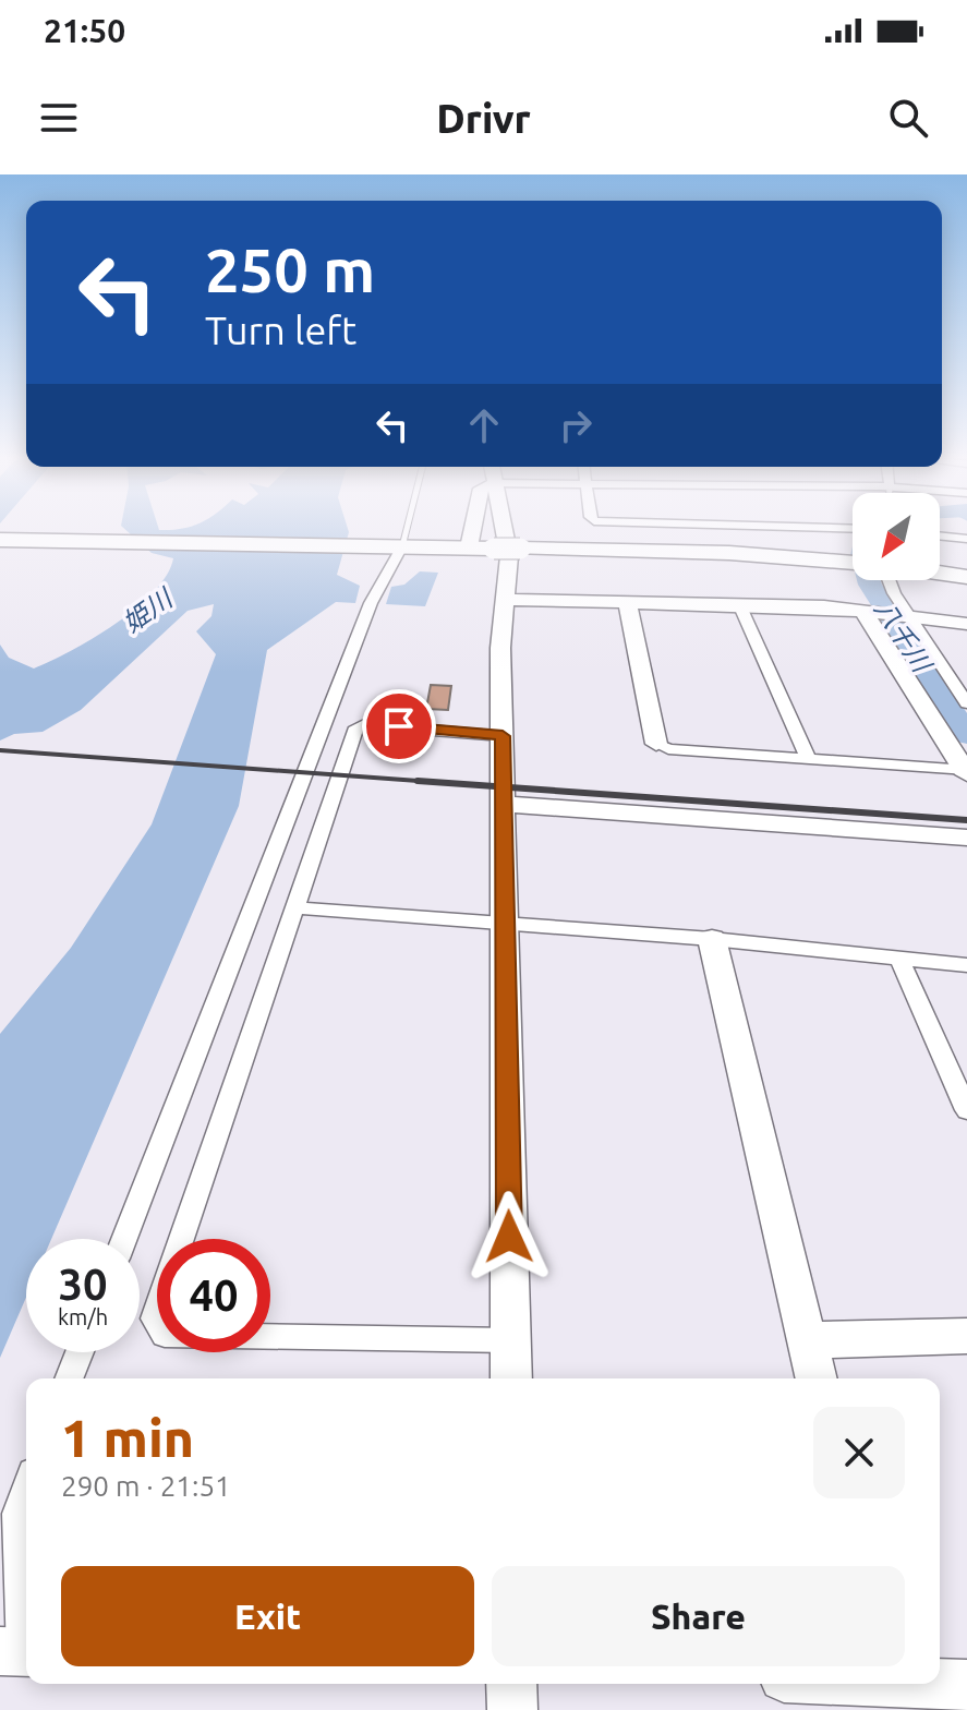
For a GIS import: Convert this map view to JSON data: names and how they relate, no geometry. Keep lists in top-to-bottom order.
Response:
{
  "water": ["姫川", "八千川"],
  "north": "bottom left",
  "page": {
    "status": "21:50",
    "header": "Drivr",
    "turn": ["250 m", "Turn left"],
    "speed": "30 km/h",
    "limit": "40",
    "heading": ["1 min", "290 m · 21:51"],
    "buttons": ["Exit", "Share"]
  }
}
